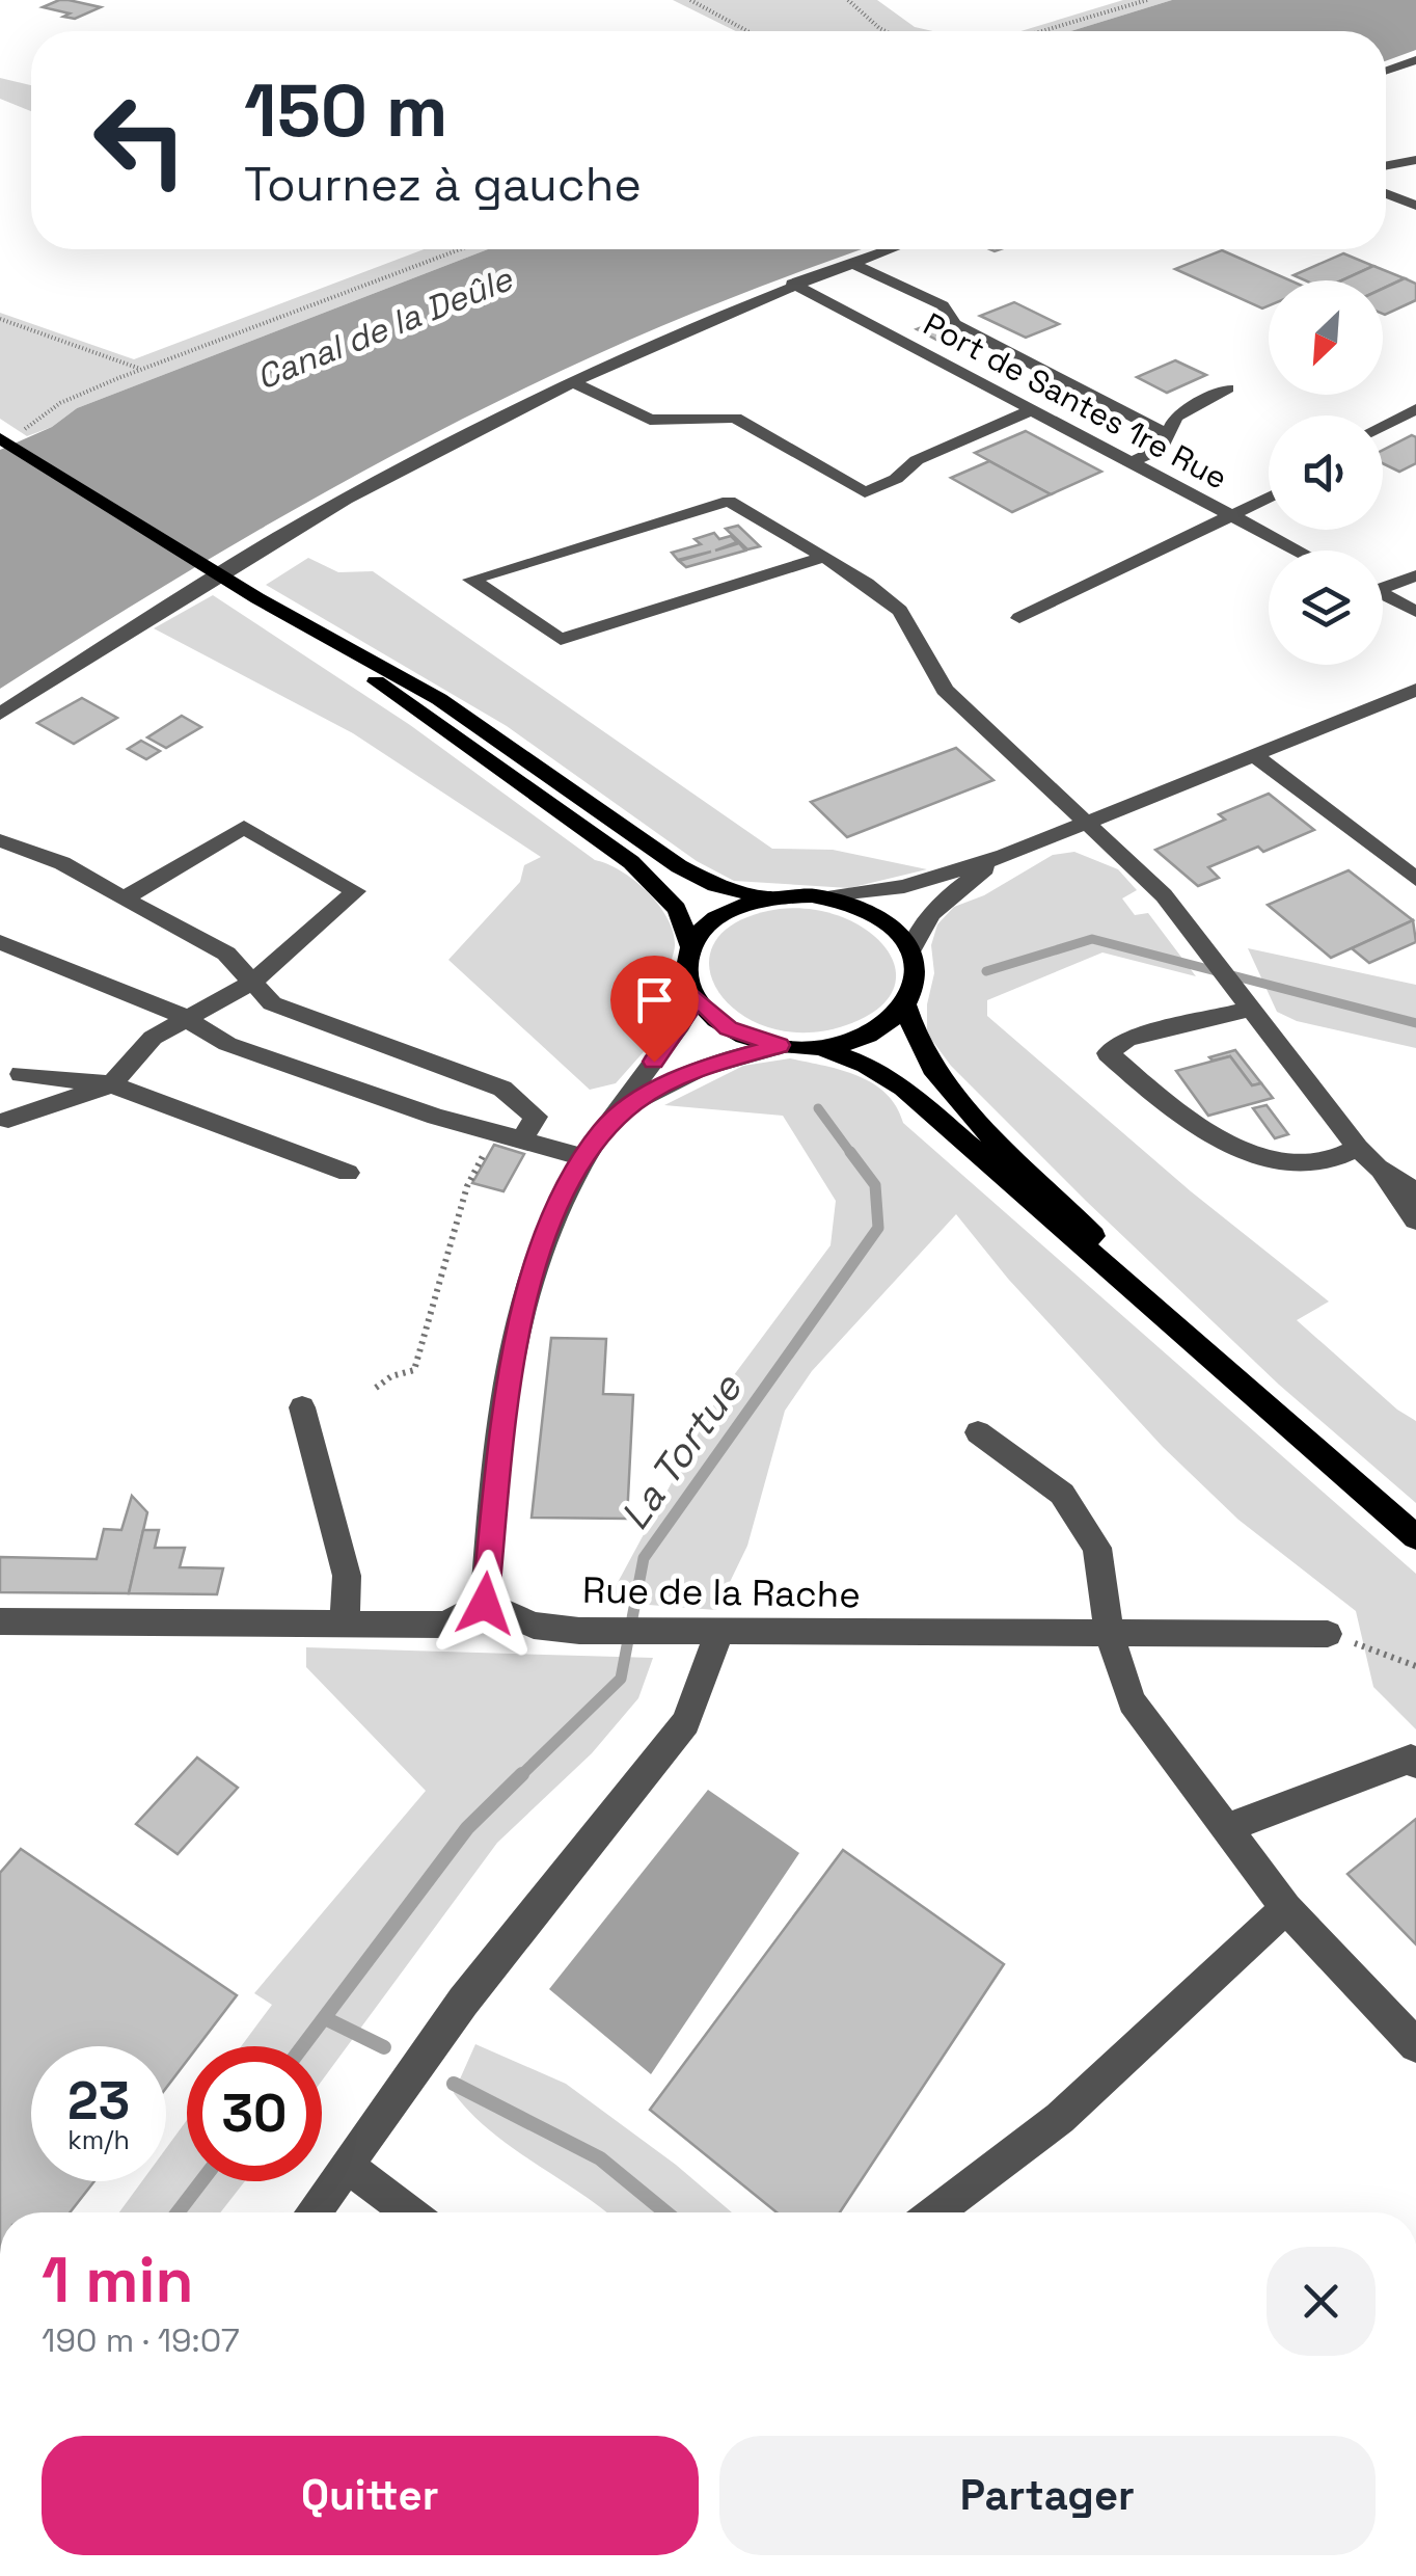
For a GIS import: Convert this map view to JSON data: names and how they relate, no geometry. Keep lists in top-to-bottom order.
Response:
{
  "streets": {
    "street": ["Port de Santes 1re Rue", "Rue de la Rache"]
  },
  "water": ["Canal de la Deûle", "La Tortue"],
  "north": "bottom left",
  "page": {
    "turn": ["150 m", "Tournez à gauche"],
    "speed": "23 km/h",
    "limit": "30",
    "heading": ["1 min", "190 m · 19:07"],
    "buttons": ["Quitter", "Partager"]
  }
}
